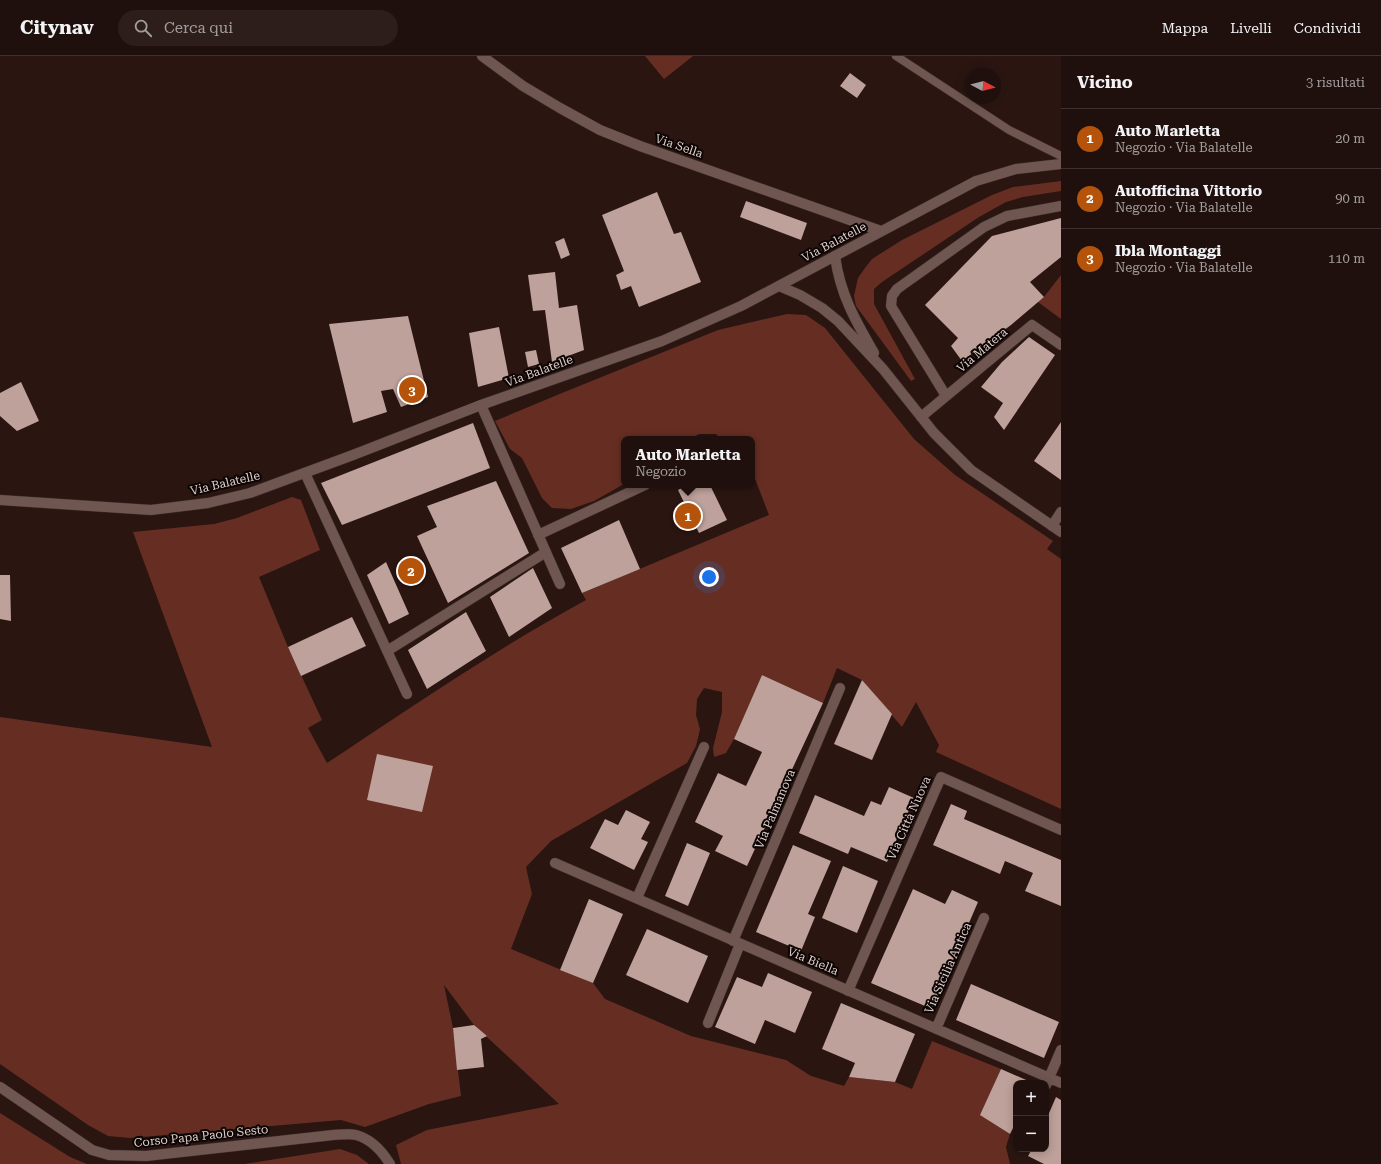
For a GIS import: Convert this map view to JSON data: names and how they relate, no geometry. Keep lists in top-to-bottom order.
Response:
{
  "streets": {
    "street": [
      "Via Sella",
      "Via Balatelle",
      "Via Matera",
      "Via Palmanova",
      "Via Città Nuova",
      "Via Biella",
      "Via Sicilia Antica",
      "Corso Papa Paolo Sesto"
    ]
  },
  "crossings": [
    ["Via Sella", "Via Balatelle"],
    ["Via Palmanova", "Via Biella"],
    ["Via Città Nuova", "Via Biella"],
    ["Via Biella", "Via Sicilia Antica"]
  ],
  "north": "right",
  "page": {
    "header": "Citynav",
    "search": "Cerca qui",
    "nav": ["Mappa", "Livelli", "Condividi"],
    "heading": ["Vicino", "3 risultati"],
    "list": [
      {
        "mark": "1",
        "name": "Auto Marletta",
        "note": "Negozio · Via Balatelle",
        "value": "20 m"
      },
      {
        "mark": "2",
        "name": "Autofficina Vittorio",
        "note": "Negozio · Via Balatelle",
        "value": "90 m"
      },
      {
        "mark": "3",
        "name": "Ibla Montaggi",
        "note": "Negozio · Via Balatelle",
        "value": "110 m"
      }
    ],
    "pins": ["3", "1", "2"],
    "popup": ["Auto Marletta", "Negozio"],
    "map_buttons": ["+", "−"]
  }
}
